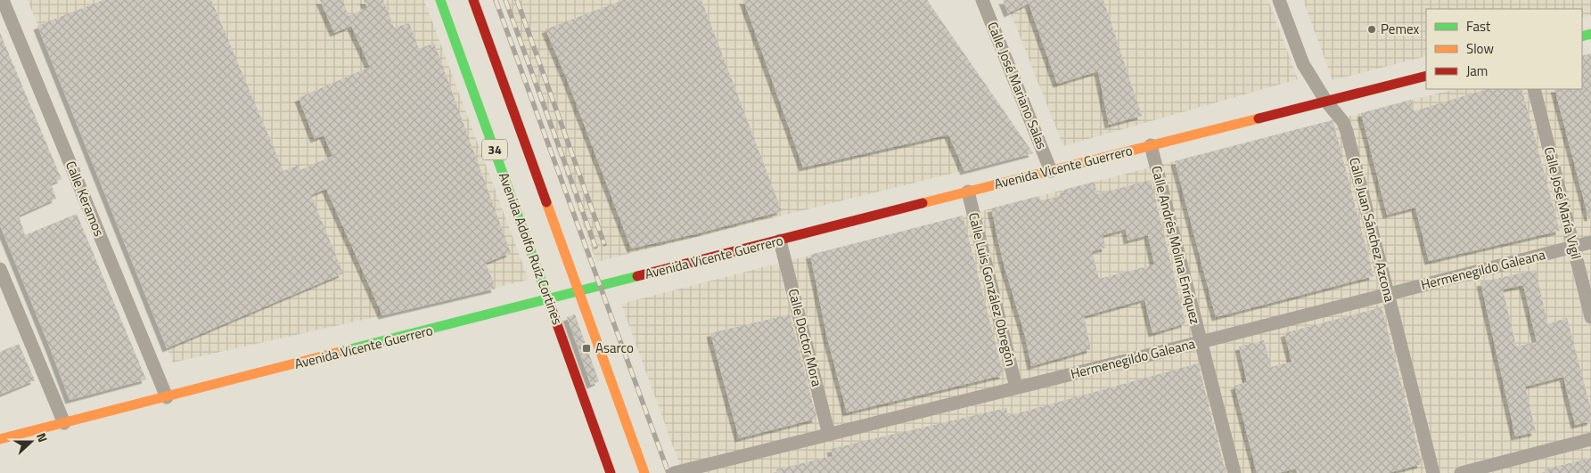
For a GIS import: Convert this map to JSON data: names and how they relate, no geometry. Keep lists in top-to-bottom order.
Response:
{
  "streets": {
    "main road": ["34", "Avenida Vicente Guerrero", "Avenida Adolfo Ruíz Cortines"],
    "street": [
      "Calle José Mariano Salas",
      "Calle Keramos",
      "Calle José María Vigil",
      "Calle Juan Sánchez Azcona",
      "Calle Andrés Molina Enríquez",
      "Hermenegildo Galeana",
      "Calle Luis González Obregón",
      "Calle Doctor Mora"
    ]
  },
  "crossings": [
    ["Calle José Mariano Salas", "Avenida Vicente Guerrero"],
    ["34", "Avenida Vicente Guerrero"],
    ["Avenida Vicente Guerrero", "Calle Keramos"],
    ["Avenida Vicente Guerrero", "Calle Juan Sánchez Azcona"],
    ["Avenida Vicente Guerrero", "Calle Andrés Molina Enríquez"],
    ["Avenida Vicente Guerrero", "Avenida Adolfo Ruíz Cortines"],
    ["Avenida Vicente Guerrero", "Calle Luis González Obregón"],
    ["Avenida Vicente Guerrero", "Calle Doctor Mora"],
    ["Calle José María Vigil", "Hermenegildo Galeana"],
    ["Calle Juan Sánchez Azcona", "Hermenegildo Galeana"],
    ["Calle Andrés Molina Enríquez", "Hermenegildo Galeana"],
    ["Hermenegildo Galeana", "Calle Luis González Obregón"],
    ["Hermenegildo Galeana", "Calle Doctor Mora"]
  ],
  "places": {
    "other": ["Pemex"],
    "transit": ["Asarco"]
  },
  "legend": ["Fast", "Slow", "Jam"],
  "north": "right"
}
